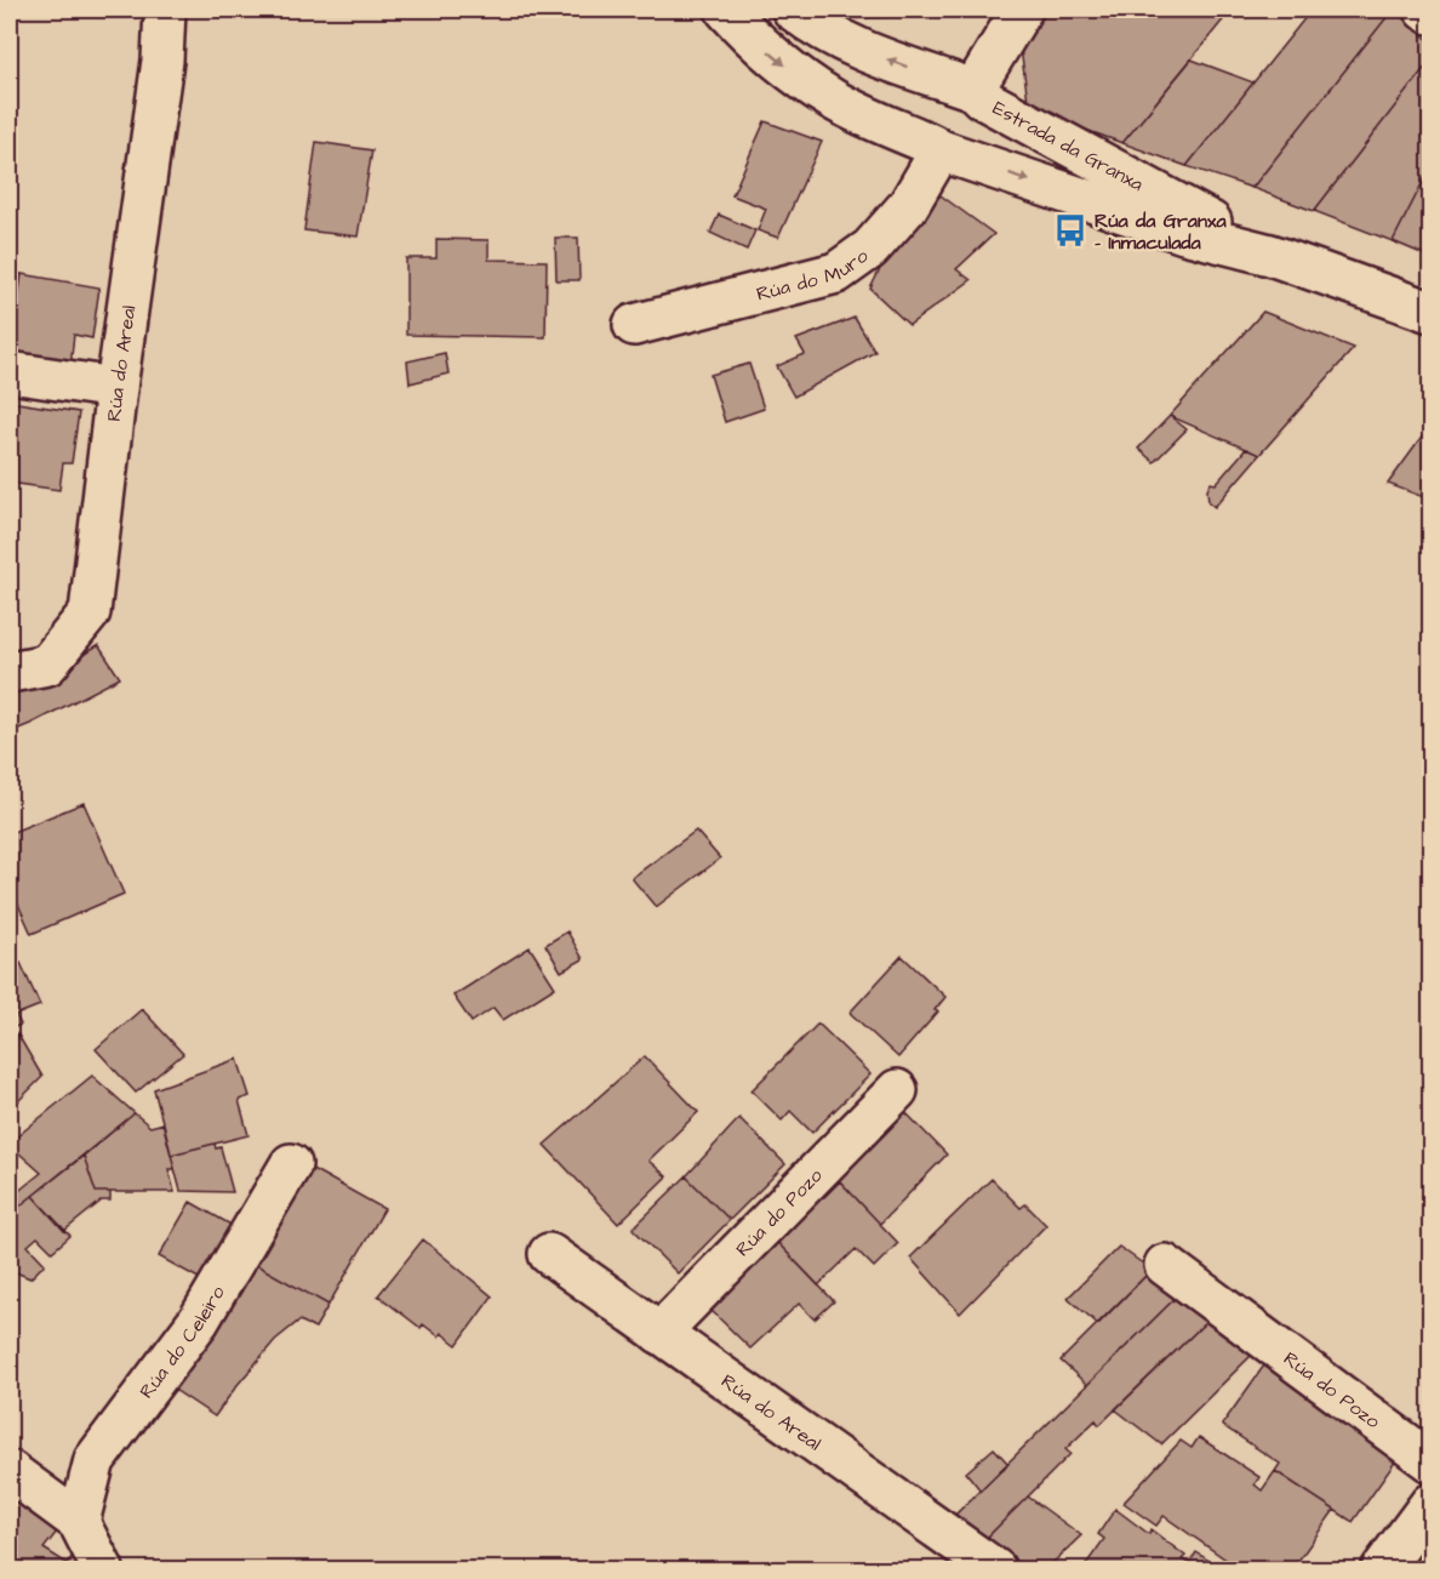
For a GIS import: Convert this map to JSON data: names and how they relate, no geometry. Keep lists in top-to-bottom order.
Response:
{
  "streets": {
    "street": [
      "Estrada da Granxa",
      "Rúa do Muro",
      "Rúa do Areal",
      "Rúa do Pozo",
      "Rúa do Celeiro"
    ]
  },
  "crossings": [
    ["Estrada da Granxa", "Rúa do Muro"],
    ["Rúa do Areal", "Rúa do Pozo"]
  ],
  "places": {
    "bus stop": ["Rúa da Granxa - Inmaculada"]
  }
}
